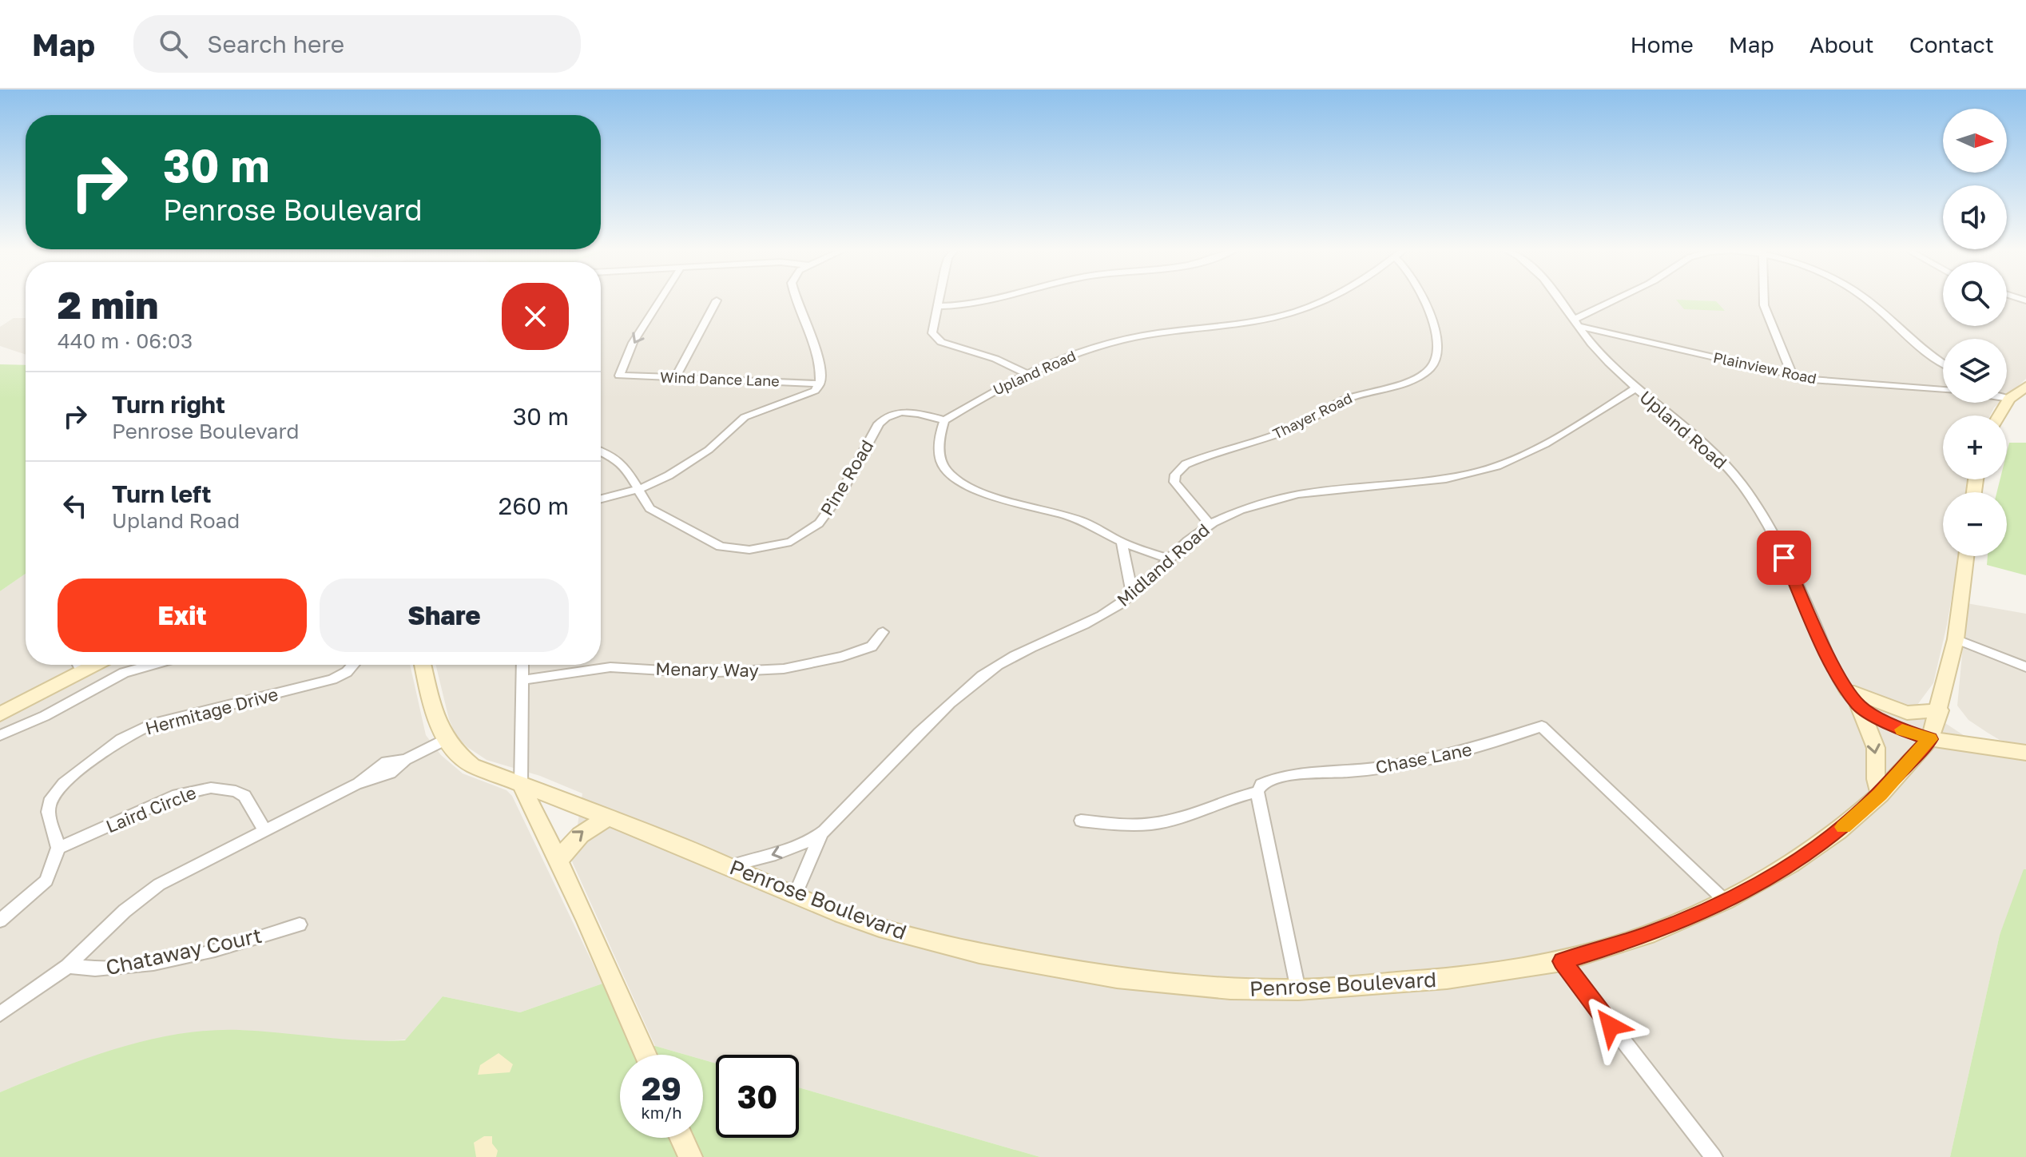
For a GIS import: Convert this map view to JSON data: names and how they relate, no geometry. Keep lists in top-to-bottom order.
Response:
{
  "streets": {
    "street": [
      "Plainview Road",
      "Upland Road",
      "Wind Dance Lane",
      "Thayer Road",
      "Pine Road",
      "Midland Road",
      "Menary Way",
      "Hermitage Drive",
      "Chase Lane",
      "Laird Circle",
      "Penrose Boulevard",
      "Chataway Court"
    ]
  },
  "crossings": [
    ["Plainview Road", "Upland Road"],
    ["Upland Road", "Pine Road"],
    ["Upland Road", "Midland Road"],
    ["Upland Road", "Penrose Boulevard"],
    ["Thayer Road", "Midland Road"],
    ["Midland Road", "Penrose Boulevard"],
    ["Hermitage Drive", "Laird Circle"],
    ["Chase Lane", "Penrose Boulevard"]
  ],
  "north": "right",
  "page": {
    "header": "Map",
    "search": "Search here",
    "nav": [
      "Home",
      "Map",
      "About",
      "Contact"
    ],
    "map_buttons": ["+", "−"],
    "turn": ["30 m", "Penrose Boulevard"],
    "heading": ["2 min", "440 m · 06:03"],
    "list": [
      {
        "name": "Turn right",
        "note": "Penrose Boulevard",
        "value": "30 m"
      },
      {
        "name": "Turn left",
        "note": "Upland Road",
        "value": "260 m"
      }
    ],
    "buttons": ["Exit", "Share"],
    "speed": "29 km/h",
    "limit": "30"
  }
}
